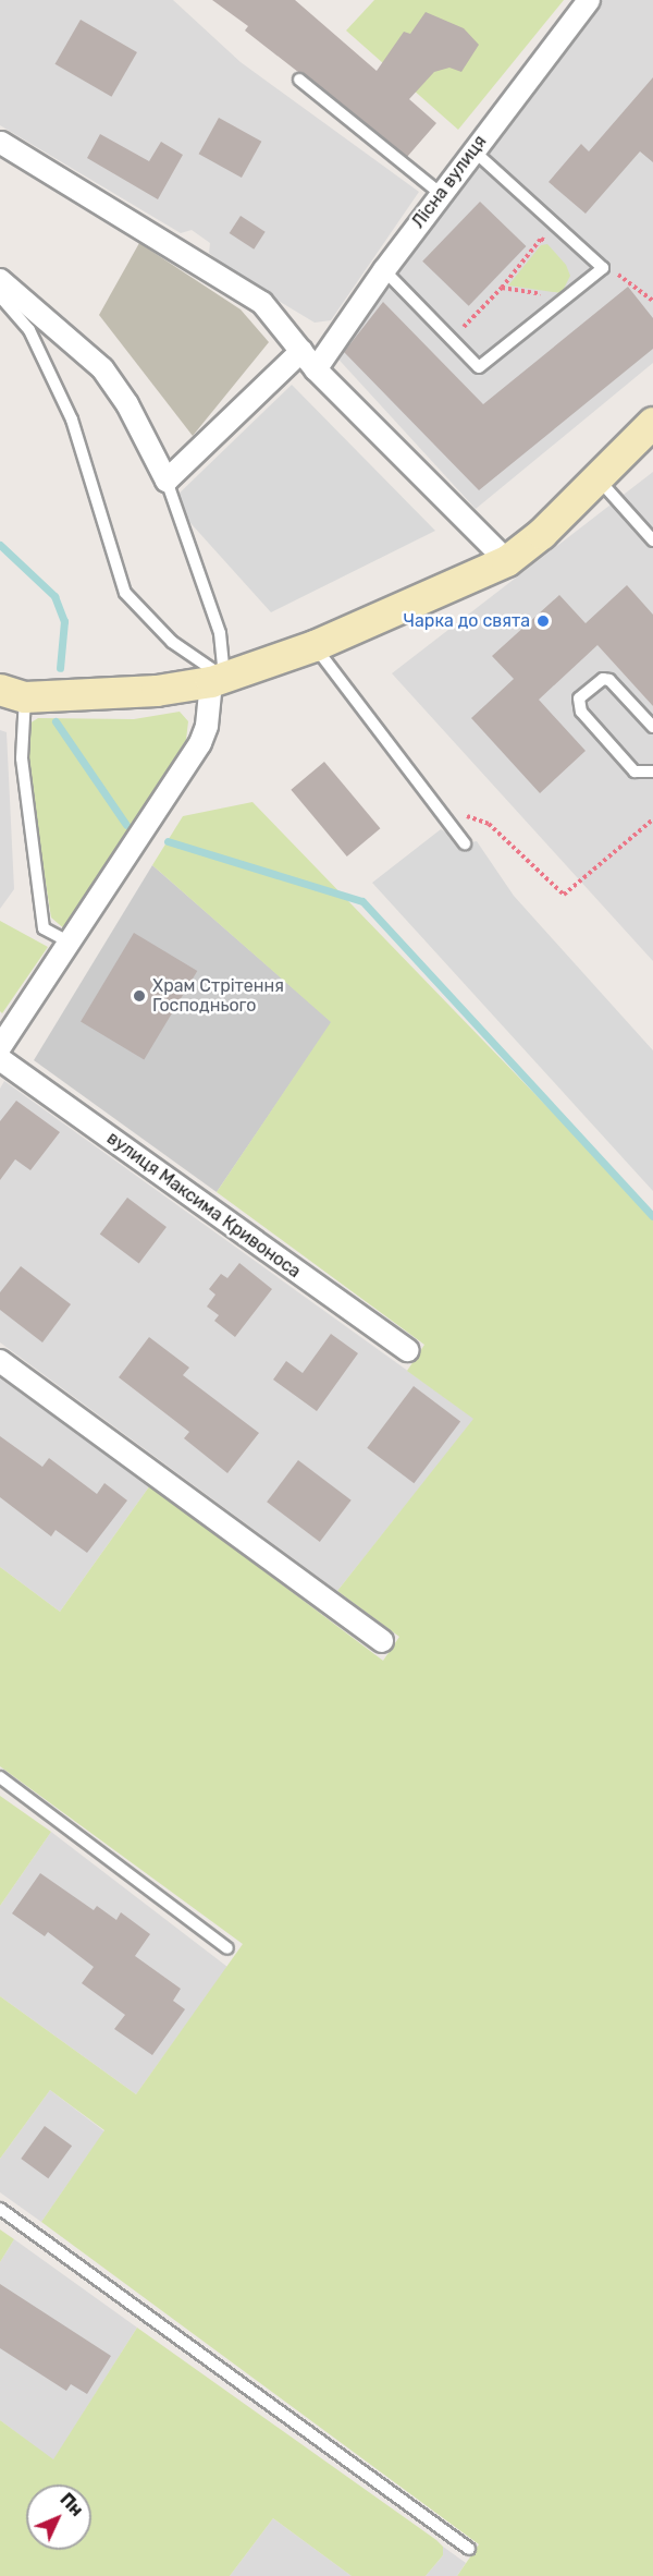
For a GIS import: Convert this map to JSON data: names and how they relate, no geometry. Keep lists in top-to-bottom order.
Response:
{
  "streets": {
    "street": ["Лісна вулиця", "вулиця Максима Кривоноса"]
  },
  "places": ["Чарка до свята", "Храм Стрітення Господнього"],
  "north": "top right"
}
